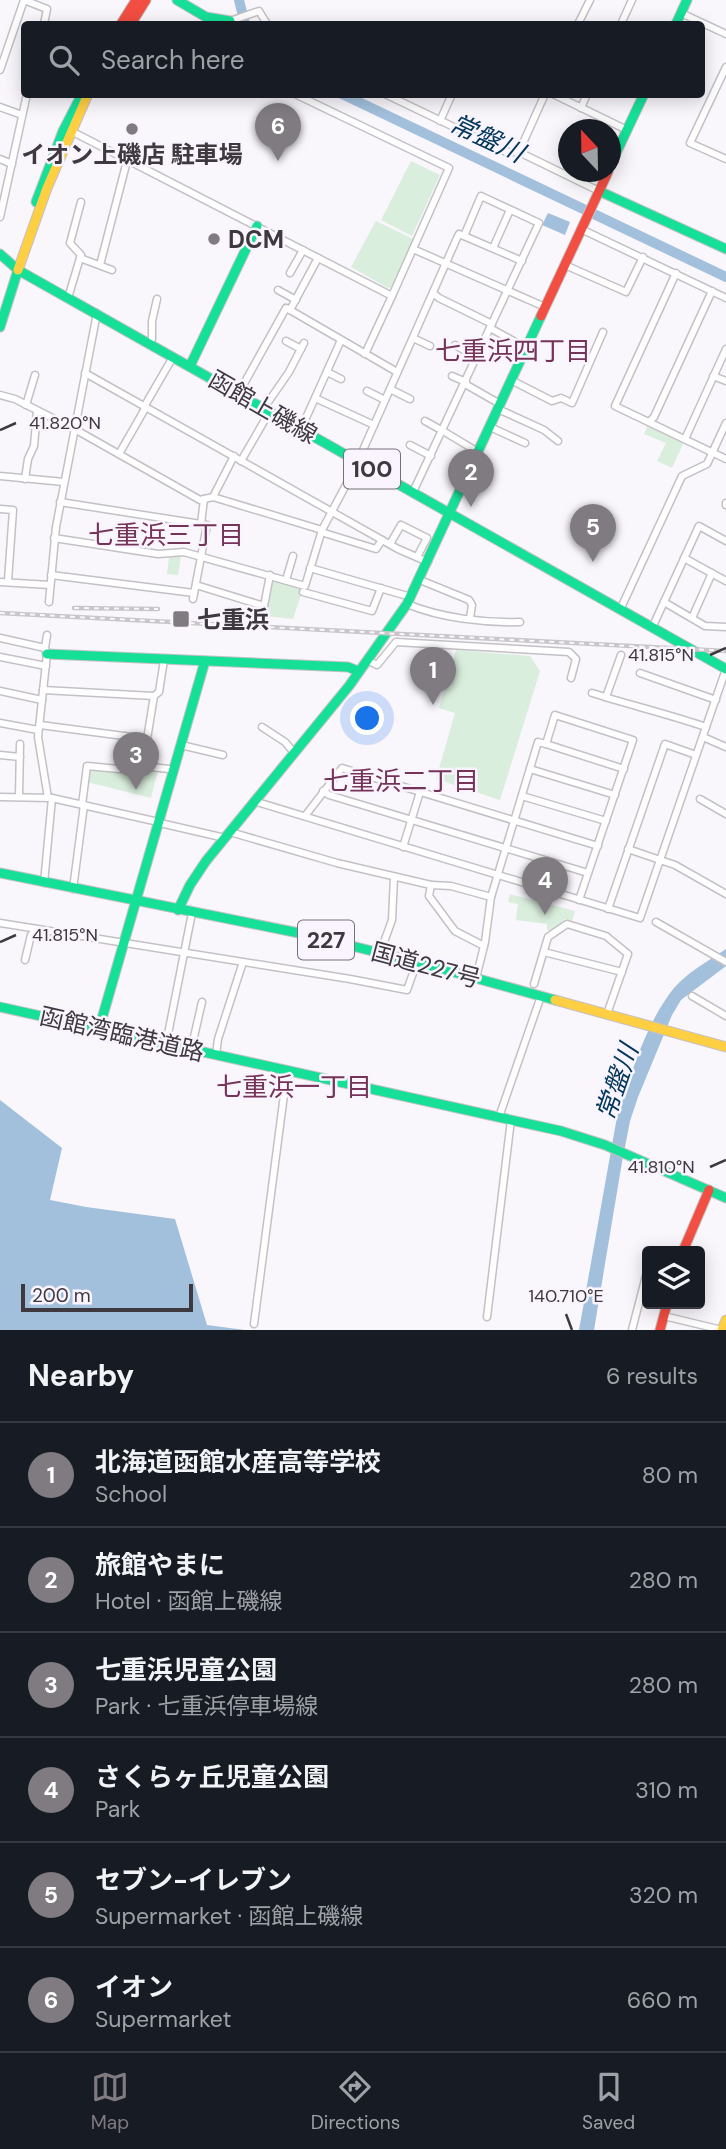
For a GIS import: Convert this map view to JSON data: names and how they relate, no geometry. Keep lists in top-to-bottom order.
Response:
{
  "streets": {
    "main road": [
      "函館上磯線",
      "100",
      "227",
      "国道227号",
      "函館湾臨港道路"
    ]
  },
  "districts": [
    "七重浜四丁目",
    "七重浜三丁目",
    "七重浜二丁目",
    "七重浜一丁目"
  ],
  "water": ["常盤川"],
  "places": {
    "other": ["イオン上磯店 駐車場", "DCM"],
    "transit": ["七重浜"]
  },
  "scale_bar": "200 m",
  "north": "top",
  "page": {
    "search": "Search here",
    "pins": [
      "6",
      "2",
      "5",
      "1",
      "3",
      "4"
    ],
    "scale": "200 m",
    "heading": ["Nearby", "6 results"],
    "list": [
      {
        "mark": "1",
        "name": "北海道函館水産高等学校",
        "note": "School",
        "value": "80 m"
      },
      {
        "mark": "2",
        "name": "旅館やまに",
        "note": "Hotel · 函館上磯線",
        "value": "280 m"
      },
      {
        "mark": "3",
        "name": "七重浜児童公園",
        "note": "Park · 七重浜停車場線",
        "value": "280 m"
      },
      {
        "mark": "4",
        "name": "さくらヶ丘児童公園",
        "note": "Park",
        "value": "310 m"
      },
      {
        "mark": "5",
        "name": "セブン-イレブン",
        "note": "Supermarket · 函館上磯線",
        "value": "320 m"
      },
      {
        "mark": "6",
        "name": "イオン",
        "note": "Supermarket",
        "value": "660 m"
      }
    ],
    "nav": ["Map", "Directions", "Saved"]
  },
  "coordinates": [
    "41.820°N",
    "41.815°N",
    "41.810°N",
    "140.710°E"
  ]
}
